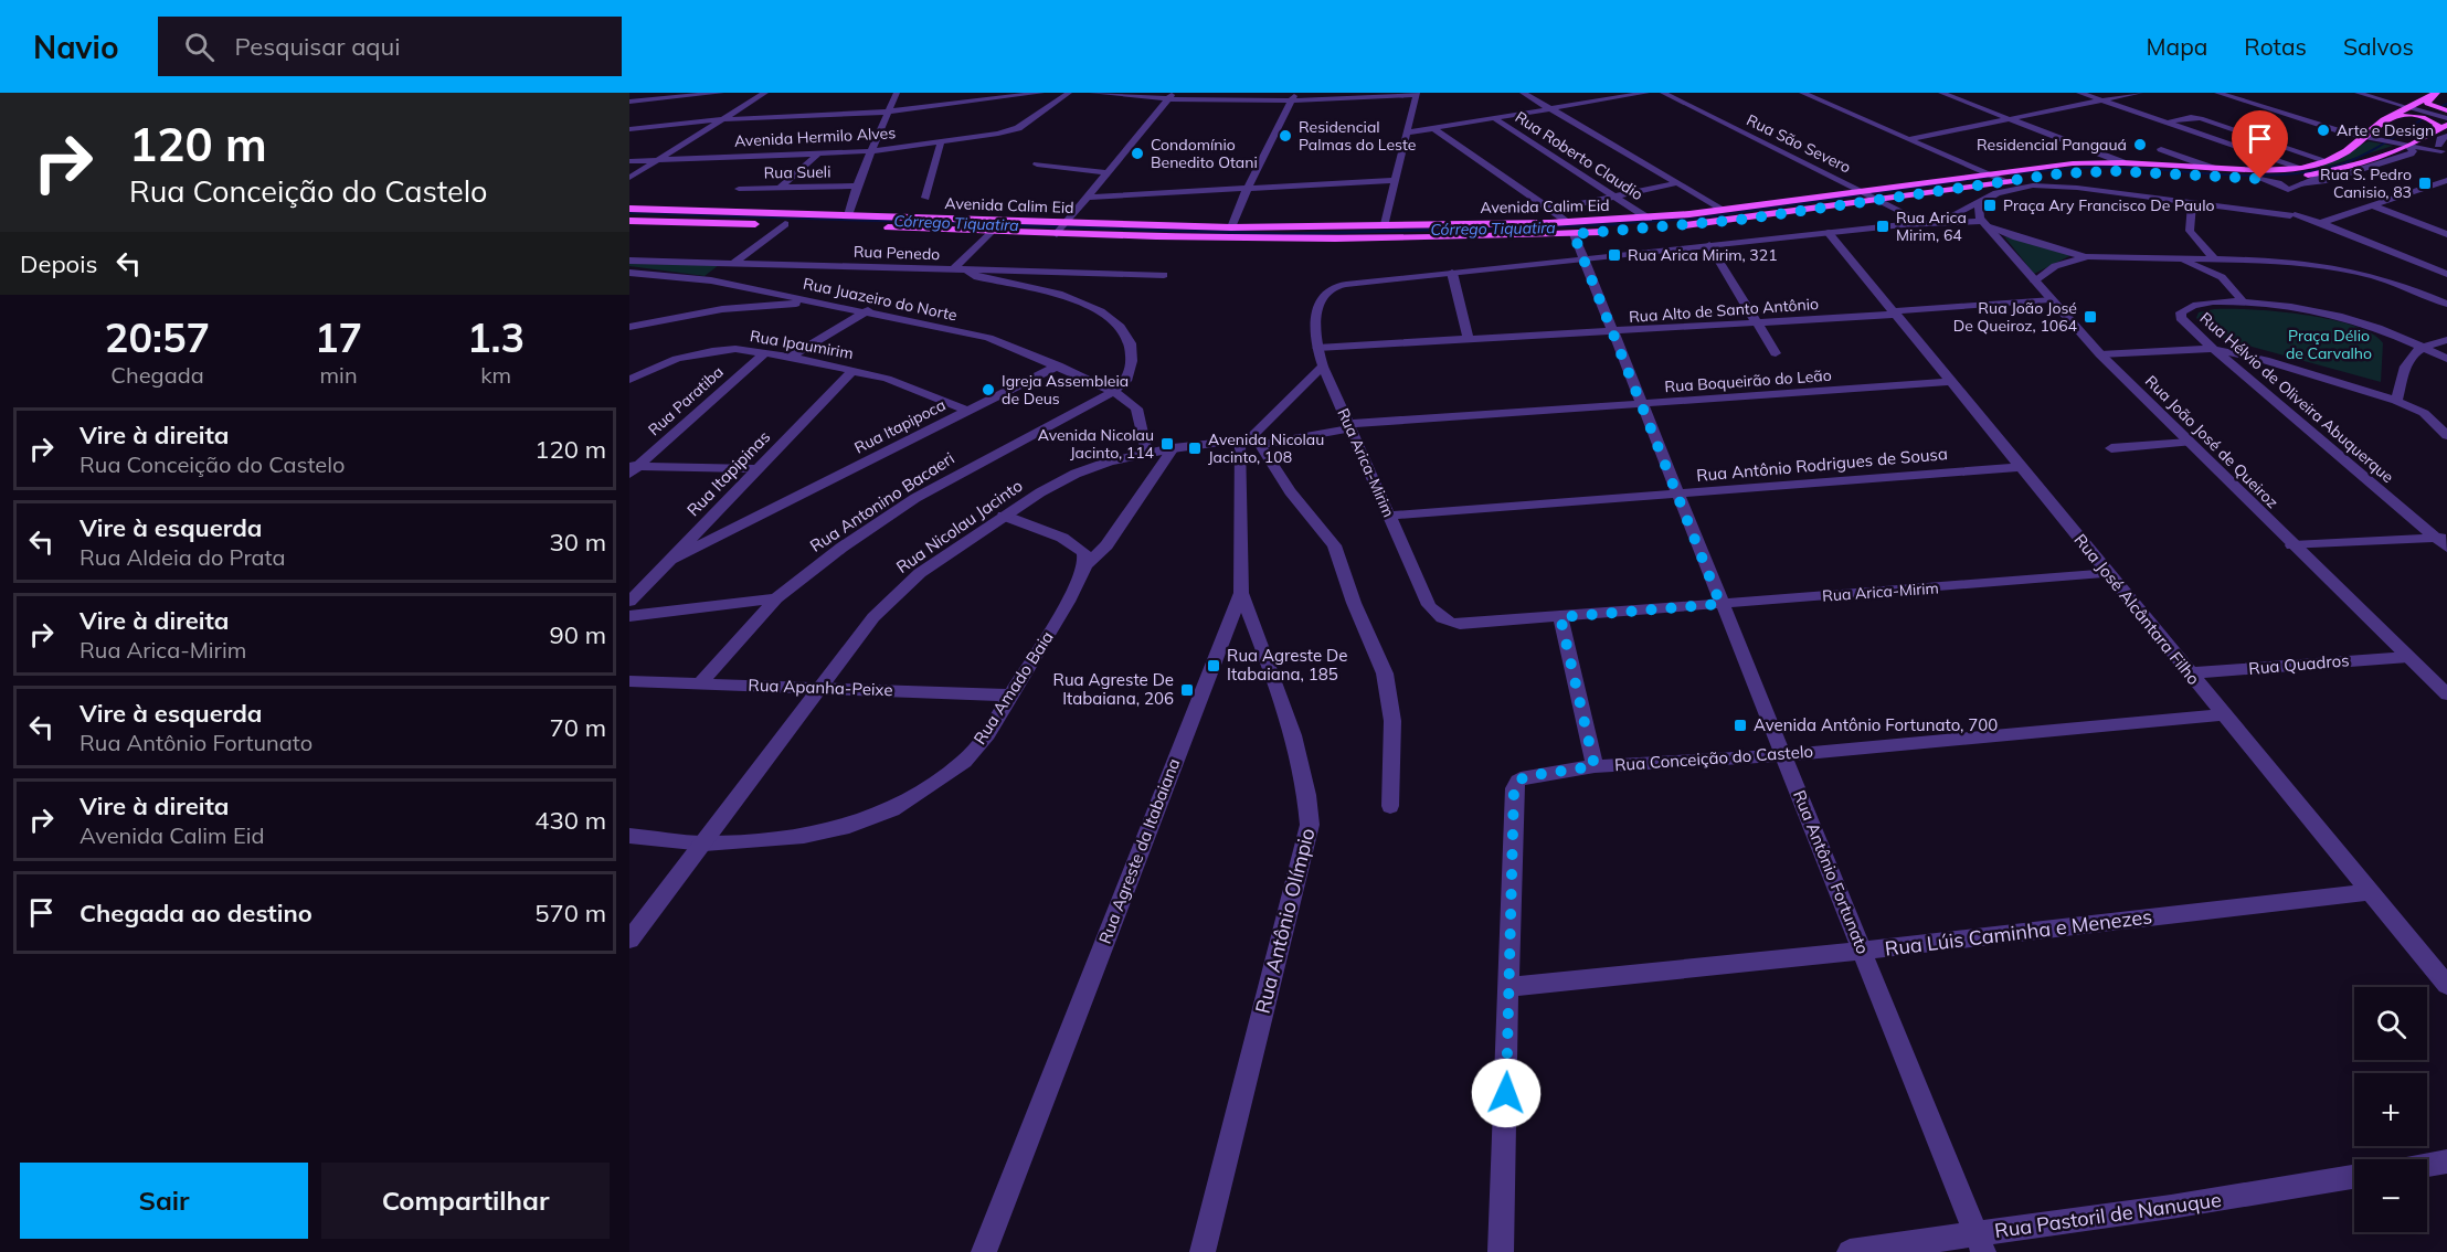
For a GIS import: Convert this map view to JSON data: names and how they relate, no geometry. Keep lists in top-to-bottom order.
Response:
{
  "streets": {
    "main road": ["Avenida Calim Eid"],
    "street": [
      "Avenida Hermilo Alves",
      "Rua São Severo",
      "Rua Roberto Claudio",
      "Rua Sueli",
      "Rua Penedo",
      "Rua Juazeiro do Norte",
      "Rua Alto de Santo Antônio",
      "Rua Ipaumirim",
      "Rua Boqueirão do Leão",
      "Rua Hélvio de Oliveira Abuquerque",
      "Rua Paratiba",
      "Rua Itapipoca",
      "Rua João José de Queiroz",
      "Rua Arica-Mirim",
      "Rua Antônio Rodrigues de Sousa",
      "Rua Itapipinas",
      "Rua Antonino Bacaeri",
      "Rua Nicolau Jacinto",
      "Rua José Alcântara Filho",
      "Rua Quadros",
      "Rua Apanha-Peixe",
      "Rua Amado Baia",
      "Rua Conceição do Castelo",
      "Rua Agreste da Itabaiana",
      "Rua Antônio Fortunato",
      "Rua Antônio Olímpio",
      "Rua Lúis Caminha e Menezes",
      "Rua Pastoril de Nanuque"
    ]
  },
  "crossings": [
    ["Rua São Severo", "Avenida Calim Eid"],
    ["Rua São Severo", "Rua Arica-Mirim"],
    ["Rua Roberto Claudio", "Avenida Calim Eid"],
    ["Avenida Calim Eid", "Rua Antônio Fortunato"],
    ["Rua Juazeiro do Norte", "Rua Itapipoca"],
    ["Rua Juazeiro do Norte", "Rua Antonino Bacaeri"],
    ["Rua Juazeiro do Norte", "Rua Nicolau Jacinto"],
    ["Rua Alto de Santo Antônio", "Rua João José de Queiroz"],
    ["Rua Alto de Santo Antônio", "Rua Arica-Mirim"],
    ["Rua Alto de Santo Antônio", "Rua José Alcântara Filho"],
    ["Rua Alto de Santo Antônio", "Rua Antônio Fortunato"],
    ["Rua Ipaumirim", "Rua Paratiba"],
    ["Rua Ipaumirim", "Rua Itapipoca"],
    ["Rua Ipaumirim", "Rua Itapipinas"],
    ["Rua Boqueirão do Leão", "Rua Arica-Mirim"],
    ["Rua Boqueirão do Leão", "Rua Nicolau Jacinto"],
    ["Rua Boqueirão do Leão", "Rua José Alcântara Filho"],
    ["Rua Boqueirão do Leão", "Rua Agreste da Itabaiana"],
    ["Rua Boqueirão do Leão", "Rua Antônio Fortunato"],
    ["Rua Itapipoca", "Rua Itapipinas"],
    ["Rua João José de Queiroz", "Rua Arica-Mirim"],
    ["Rua João José de Queiroz", "Rua Quadros"],
    ["Rua Arica-Mirim", "Rua Antônio Rodrigues de Sousa"],
    ["Rua Arica-Mirim", "Rua José Alcântara Filho"],
    ["Rua Arica-Mirim", "Rua Antônio Fortunato"],
    ["Rua Antônio Rodrigues de Sousa", "Rua José Alcântara Filho"],
    ["Rua Antônio Rodrigues de Sousa", "Rua Antônio Fortunato"],
    ["Rua Antonino Bacaeri", "Rua Apanha-Peixe"],
    ["Rua Nicolau Jacinto", "Rua Apanha-Peixe"],
    ["Rua Nicolau Jacinto", "Rua Amado Baia"],
    ["Rua Nicolau Jacinto", "Rua Agreste da Itabaiana"],
    ["Rua José Alcântara Filho", "Rua Quadros"],
    ["Rua José Alcântara Filho", "Rua Conceição do Castelo"],
    ["Rua José Alcântara Filho", "Rua Lúis Caminha e Menezes"],
    ["Rua Apanha-Peixe", "Rua Amado Baia"],
    ["Rua Conceição do Castelo", "Rua Antônio Fortunato"],
    ["Rua Conceição do Castelo", "Rua Lúis Caminha e Menezes"],
    ["Rua Agreste da Itabaiana", "Rua Antônio Olímpio"],
    ["Rua Antônio Fortunato", "Rua Lúis Caminha e Menezes"],
    ["Rua Antônio Fortunato", "Rua Pastoril de Nanuque"]
  ],
  "water": ["Córrego Tiquatira"],
  "parks": ["Praça Délio de Carvalho"],
  "places": {
    "other": [
      "Arte e Design",
      "Residencial Palmas do Leste",
      "Residencial Pangauá",
      "Condomínio Benedito Otani",
      "Igreja Assembleia de Deus"
    ],
    "transit": [
      "Rua S. Pedro Canisio, 83",
      "Praça Ary Francisco De Paulo",
      "Rua Arica Mirim, 64",
      "Rua Arica Mirim, 321",
      "Rua João José De Queiroz, 1064",
      "Avenida Nicolau Jacinto, 114",
      "Avenida Nicolau Jacinto, 108",
      "Rua Agreste De Itabaiana, 185",
      "Rua Agreste De Itabaiana, 206",
      "Avenida Antônio Fortunato, 700"
    ]
  },
  "page": {
    "header": "Navio",
    "search": "Pesquisar aqui",
    "nav": ["Mapa", "Rotas", "Salvos"],
    "turn": ["120 m", "Rua Conceição do Castelo"],
    "then": "Depois",
    "eta": [
      "20:57",
      "Chegada",
      "17",
      "min",
      "1.3",
      "km"
    ],
    "list": [
      {
        "name": "Vire à direita",
        "note": "Rua Conceição do Castelo",
        "value": "120 m"
      },
      {
        "name": "Vire à esquerda",
        "note": "Rua Aldeia do Prata",
        "value": "30 m"
      },
      {
        "name": "Vire à direita",
        "note": "Rua Arica-Mirim",
        "value": "90 m"
      },
      {
        "name": "Vire à esquerda",
        "note": "Rua Antônio Fortunato",
        "value": "70 m"
      },
      {
        "name": "Vire à direita",
        "note": "Avenida Calim Eid",
        "value": "430 m"
      },
      {
        "name": "Chegada ao destino",
        "value": "570 m"
      }
    ],
    "map_buttons": ["+", "−"],
    "buttons": ["Sair", "Compartilhar"]
  }
}
